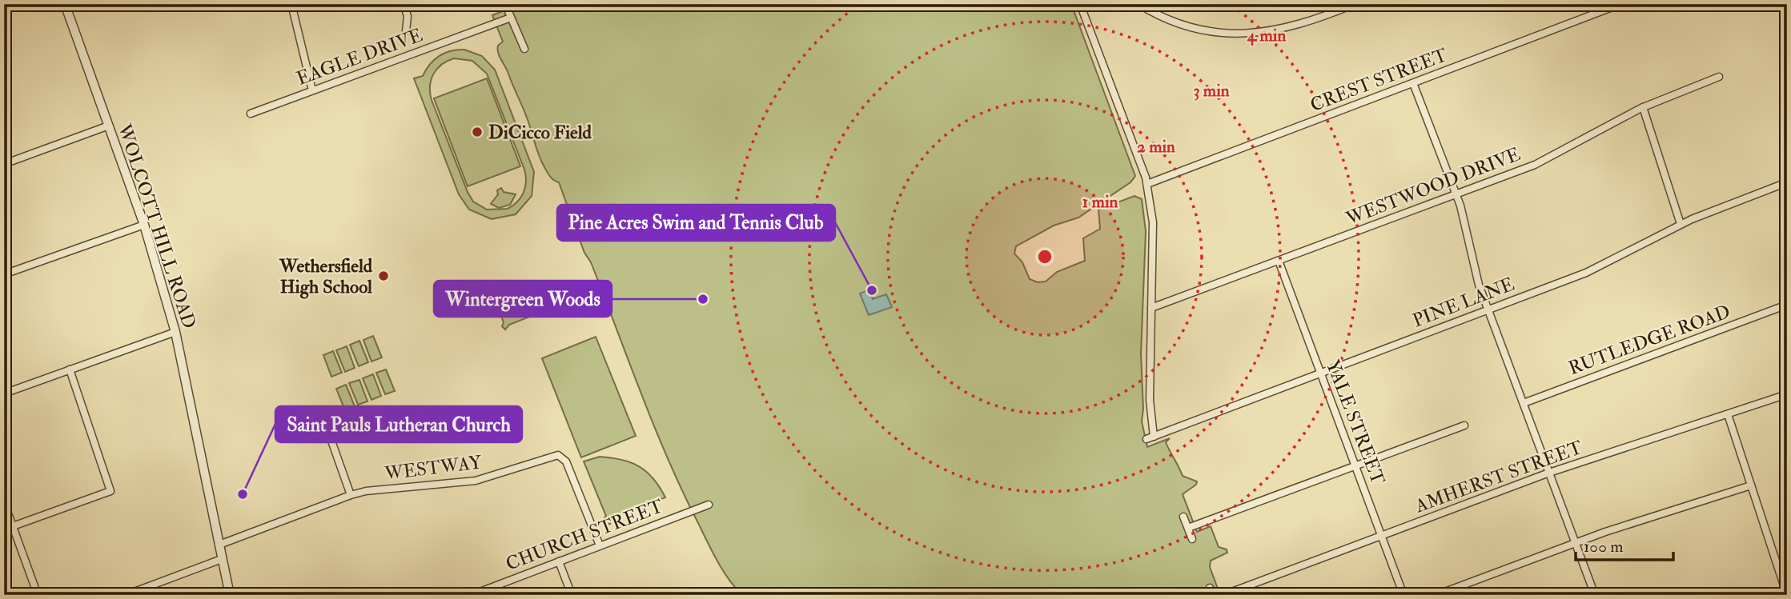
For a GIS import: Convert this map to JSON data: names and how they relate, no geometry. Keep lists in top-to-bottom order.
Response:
{
  "streets": {
    "street": [
      "EAGLE DRIVE",
      "CREST STREET",
      "WESTWOOD DRIVE",
      "WOLCOTT HILL ROAD",
      "PINE LANE",
      "RUTLEDGE ROAD",
      "YALE STREET",
      "WESTWAY",
      "AMHERST STREET",
      "CHURCH STREET"
    ]
  },
  "crossings": [
    ["WESTWOOD DRIVE", "YALE STREET"],
    ["WOLCOTT HILL ROAD", "WESTWAY"],
    ["PINE LANE", "YALE STREET"],
    ["YALE STREET", "AMHERST STREET"],
    ["WESTWAY", "CHURCH STREET"]
  ],
  "places": [
    "DiCicco Field",
    "Wethersfield High School",
    "Pine Acres Swim and Tennis Club",
    "Wintergreen Woods",
    "Saint Pauls Lutheran Church"
  ],
  "scale_bar": "100 m",
  "rings": [
    "4 min",
    "3 min",
    "2 min",
    "1 min"
  ]
}
